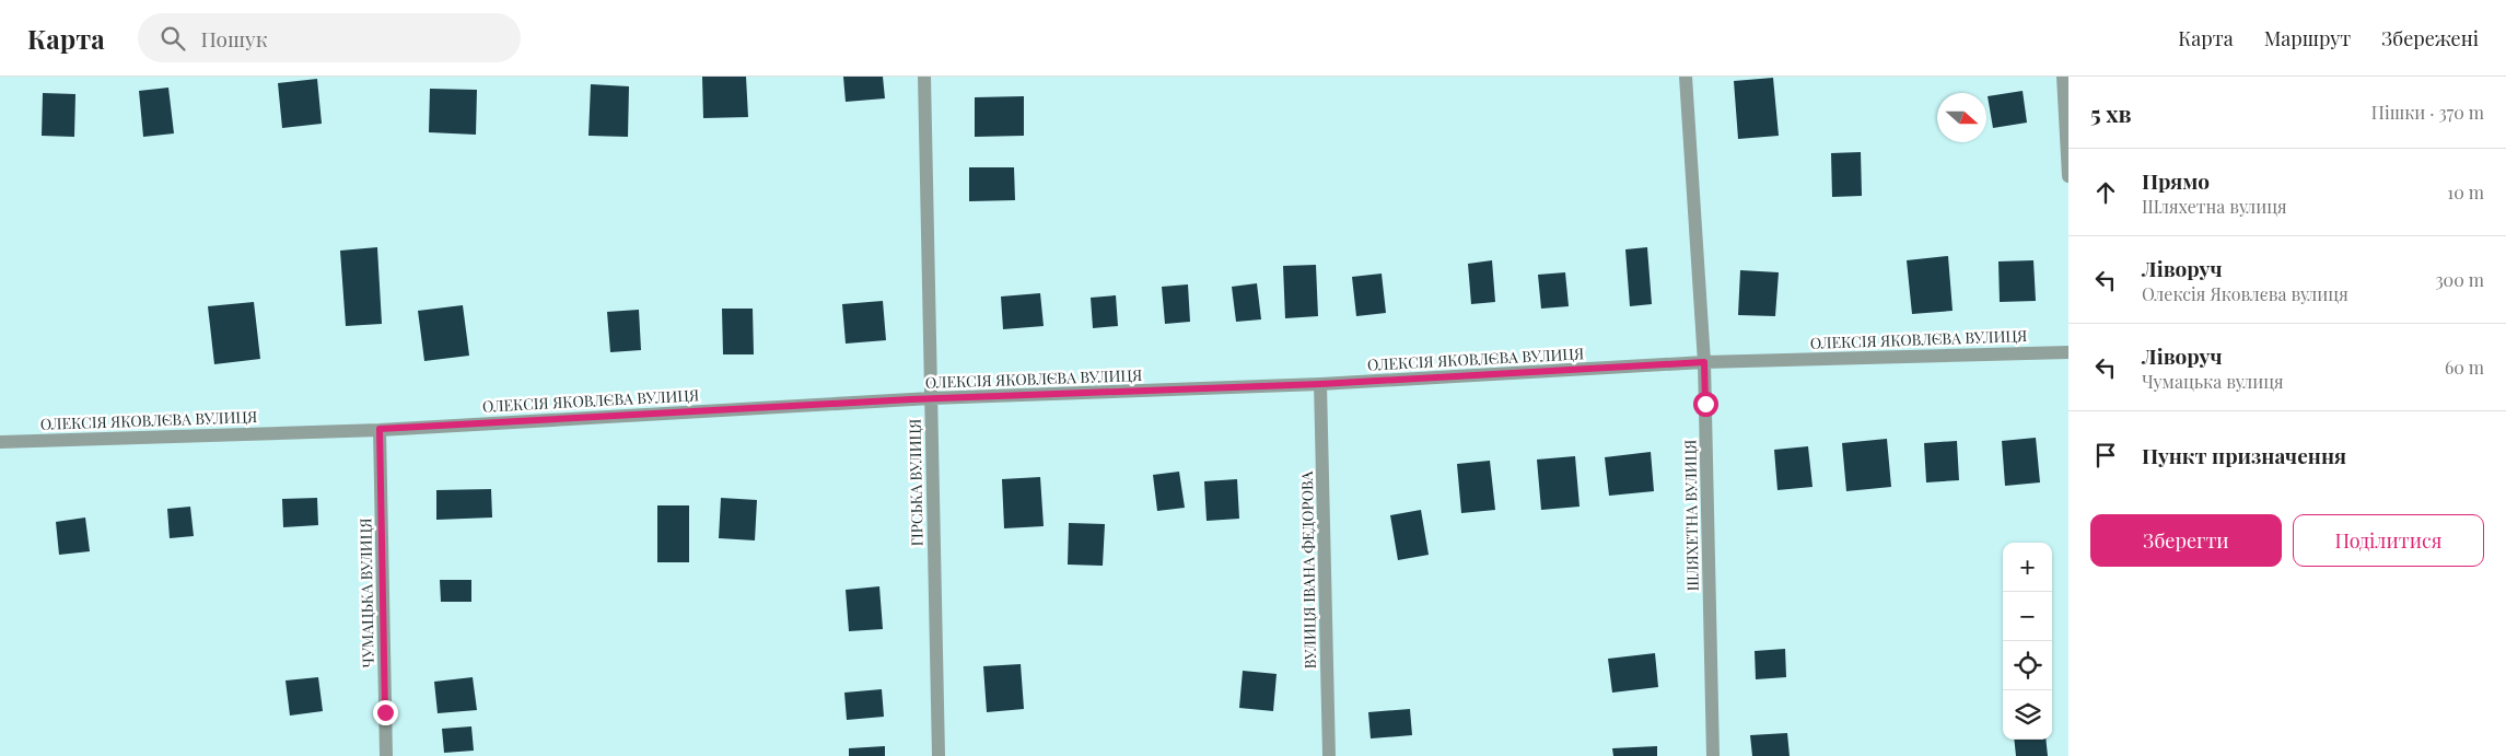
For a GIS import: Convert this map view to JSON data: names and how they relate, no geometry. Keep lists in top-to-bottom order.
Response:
{
  "streets": {
    "street": [
      "ОЛЕКСІЯ ЯКОВЛЄВА ВУЛИЦЯ",
      "ГІРСЬКА ВУЛИЦЯ",
      "ШЛЯХЕТНА ВУЛИЦЯ",
      "ВУЛИЦЯ ІВАНА ФЕДОРОВА",
      "ЧУМАЦЬКА ВУЛИЦЯ"
    ]
  },
  "crossings": [
    ["ОЛЕКСІЯ ЯКОВЛЄВА ВУЛИЦЯ", "ГІРСЬКА ВУЛИЦЯ"],
    ["ОЛЕКСІЯ ЯКОВЛЄВА ВУЛИЦЯ", "ШЛЯХЕТНА ВУЛИЦЯ"],
    ["ОЛЕКСІЯ ЯКОВЛЄВА ВУЛИЦЯ", "ВУЛИЦЯ ІВАНА ФЕДОРОВА"],
    ["ОЛЕКСІЯ ЯКОВЛЄВА ВУЛИЦЯ", "ЧУМАЦЬКА ВУЛИЦЯ"]
  ],
  "north": "right",
  "page": {
    "header": "Карта",
    "search": "Пошук",
    "nav": ["Карта", "Маршрут", "Збережені"],
    "heading": ["5 хв", "Пішки · 370 m"],
    "list": [
      ["Прямо", "Шляхетна вулиця", "10 m"],
      ["Ліворуч", "Олексія Яковлєва вулиця", "300 m"],
      ["Ліворуч", "Чумацька вулиця", "60 m"],
      "Пункт призначення"
    ],
    "buttons": ["Зберегти", "Поділитися"],
    "map_buttons": ["+", "−"]
  }
}
